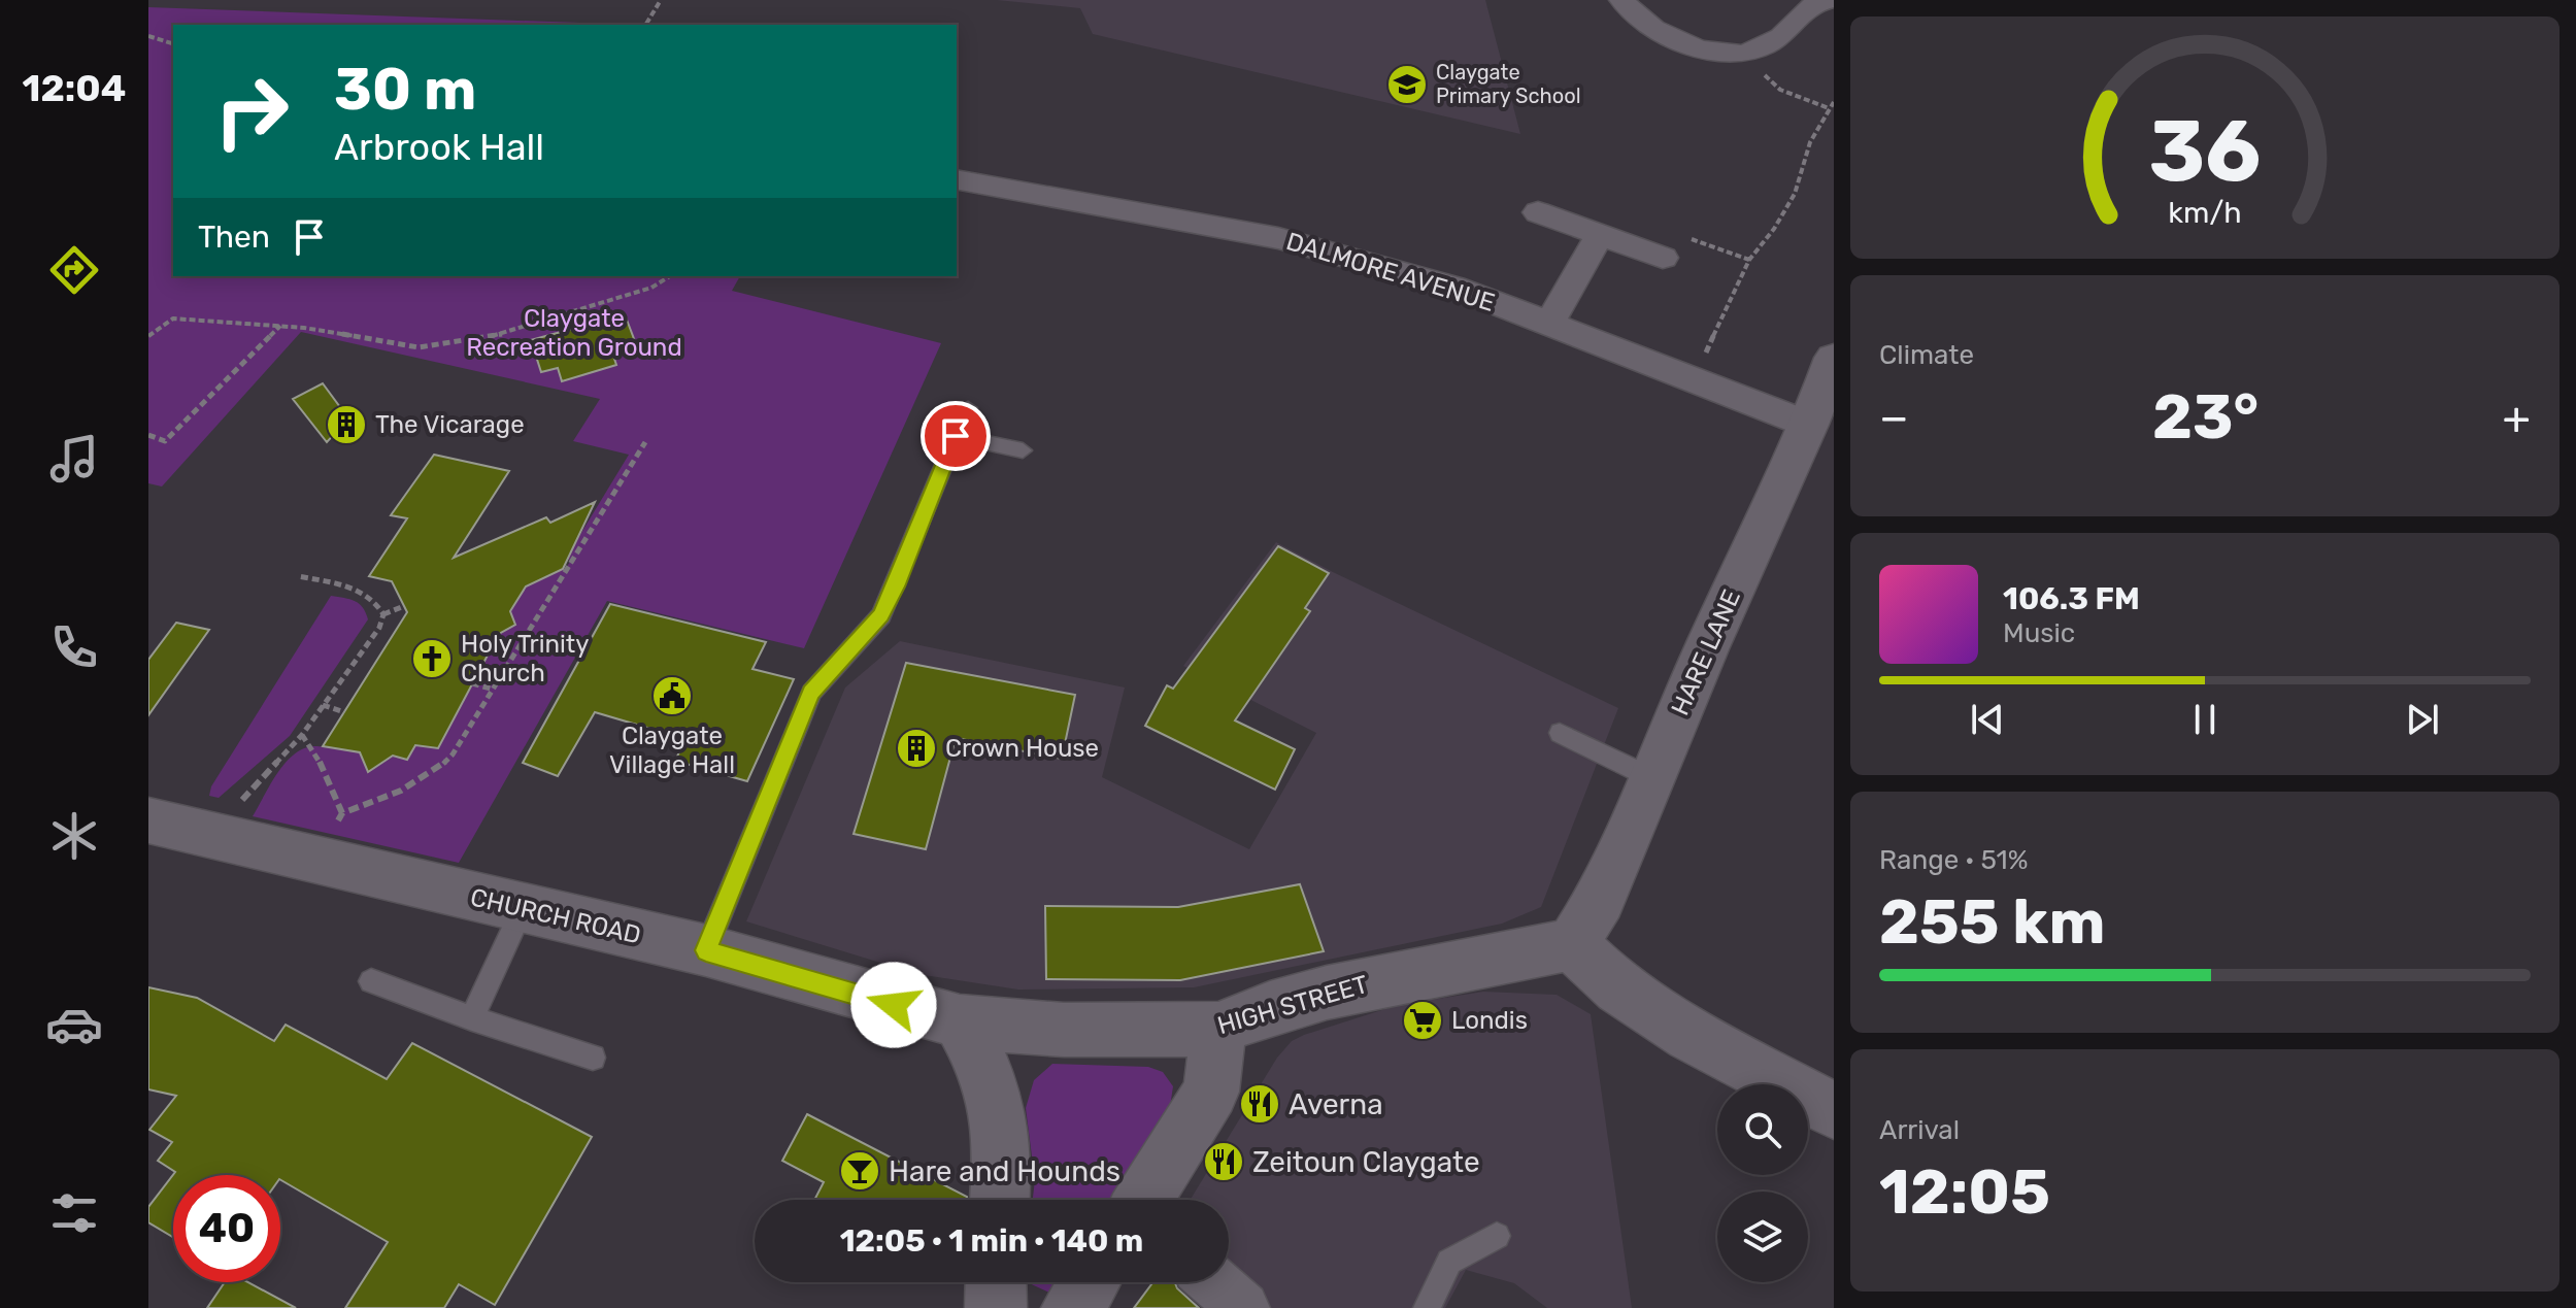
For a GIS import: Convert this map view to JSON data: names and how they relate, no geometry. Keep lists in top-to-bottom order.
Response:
{
  "streets": {
    "street": [
      "DALMORE AVENUE",
      "HARE LANE",
      "CHURCH ROAD",
      "HIGH STREET"
    ]
  },
  "crossings": [
    ["DALMORE AVENUE", "HARE LANE"],
    ["HARE LANE", "HIGH STREET"],
    ["CHURCH ROAD", "HIGH STREET"]
  ],
  "parks": ["Claygate Recreation Ground"],
  "places": {
    "school or university": ["Claygate Primary School"],
    "building": ["The Vicarage", "Crown House"],
    "church": ["Holy Trinity Church"],
    "public building": ["Claygate Village Hall"],
    "supermarket": ["Londis"],
    "restaurant": ["Averna", "Zeitoun Claygate"],
    "bar": ["Hare and Hounds"]
  },
  "page": {
    "tabs": "12:04",
    "turn": ["30 m", "Arbrook Hall"],
    "then": "Then",
    "tile": [
      "Climate",
      ["Range · 51%", "255 km"],
      ["Arrival", "12:05"]
    ],
    "heat": ["−", "23°", "+"],
    "song": ["106.3 FM", "Music"],
    "limit": "40",
    "trip": "12:05 · 1 min · 140 m",
    "gauge": ["36", "km/h"]
  }
}
